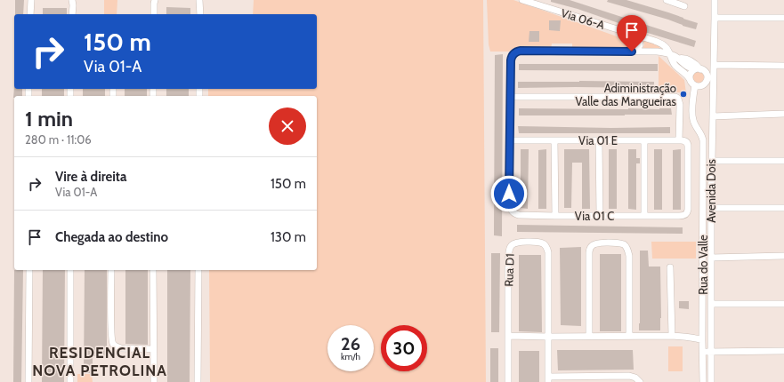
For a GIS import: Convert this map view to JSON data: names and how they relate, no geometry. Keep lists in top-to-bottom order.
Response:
{
  "streets": {
    "street": [
      "Via 06-A",
      "Via 01 E",
      "Avenida Dois",
      "Via 01 C",
      "Rua do Valle",
      "Rua D1"
    ]
  },
  "crossings": [
    ["Via 06-A", "Rua do Valle"],
    ["Via 01 E", "Via 01 C"]
  ],
  "districts": ["RESIDENCIAL NOVA PETROLINA"],
  "places": ["Adiministração Valle das Mangueiras"],
  "page": {
    "turn": ["150 m", "Via 01-A"],
    "heading": ["1 min", "280 m · 11:06"],
    "list": [
      {
        "name": "Vire à direita",
        "note": "Via 01-A",
        "value": "150 m"
      },
      {
        "name": "Chegada ao destino",
        "value": "130 m"
      }
    ],
    "speed": "26 km/h",
    "limit": "30"
  }
}
